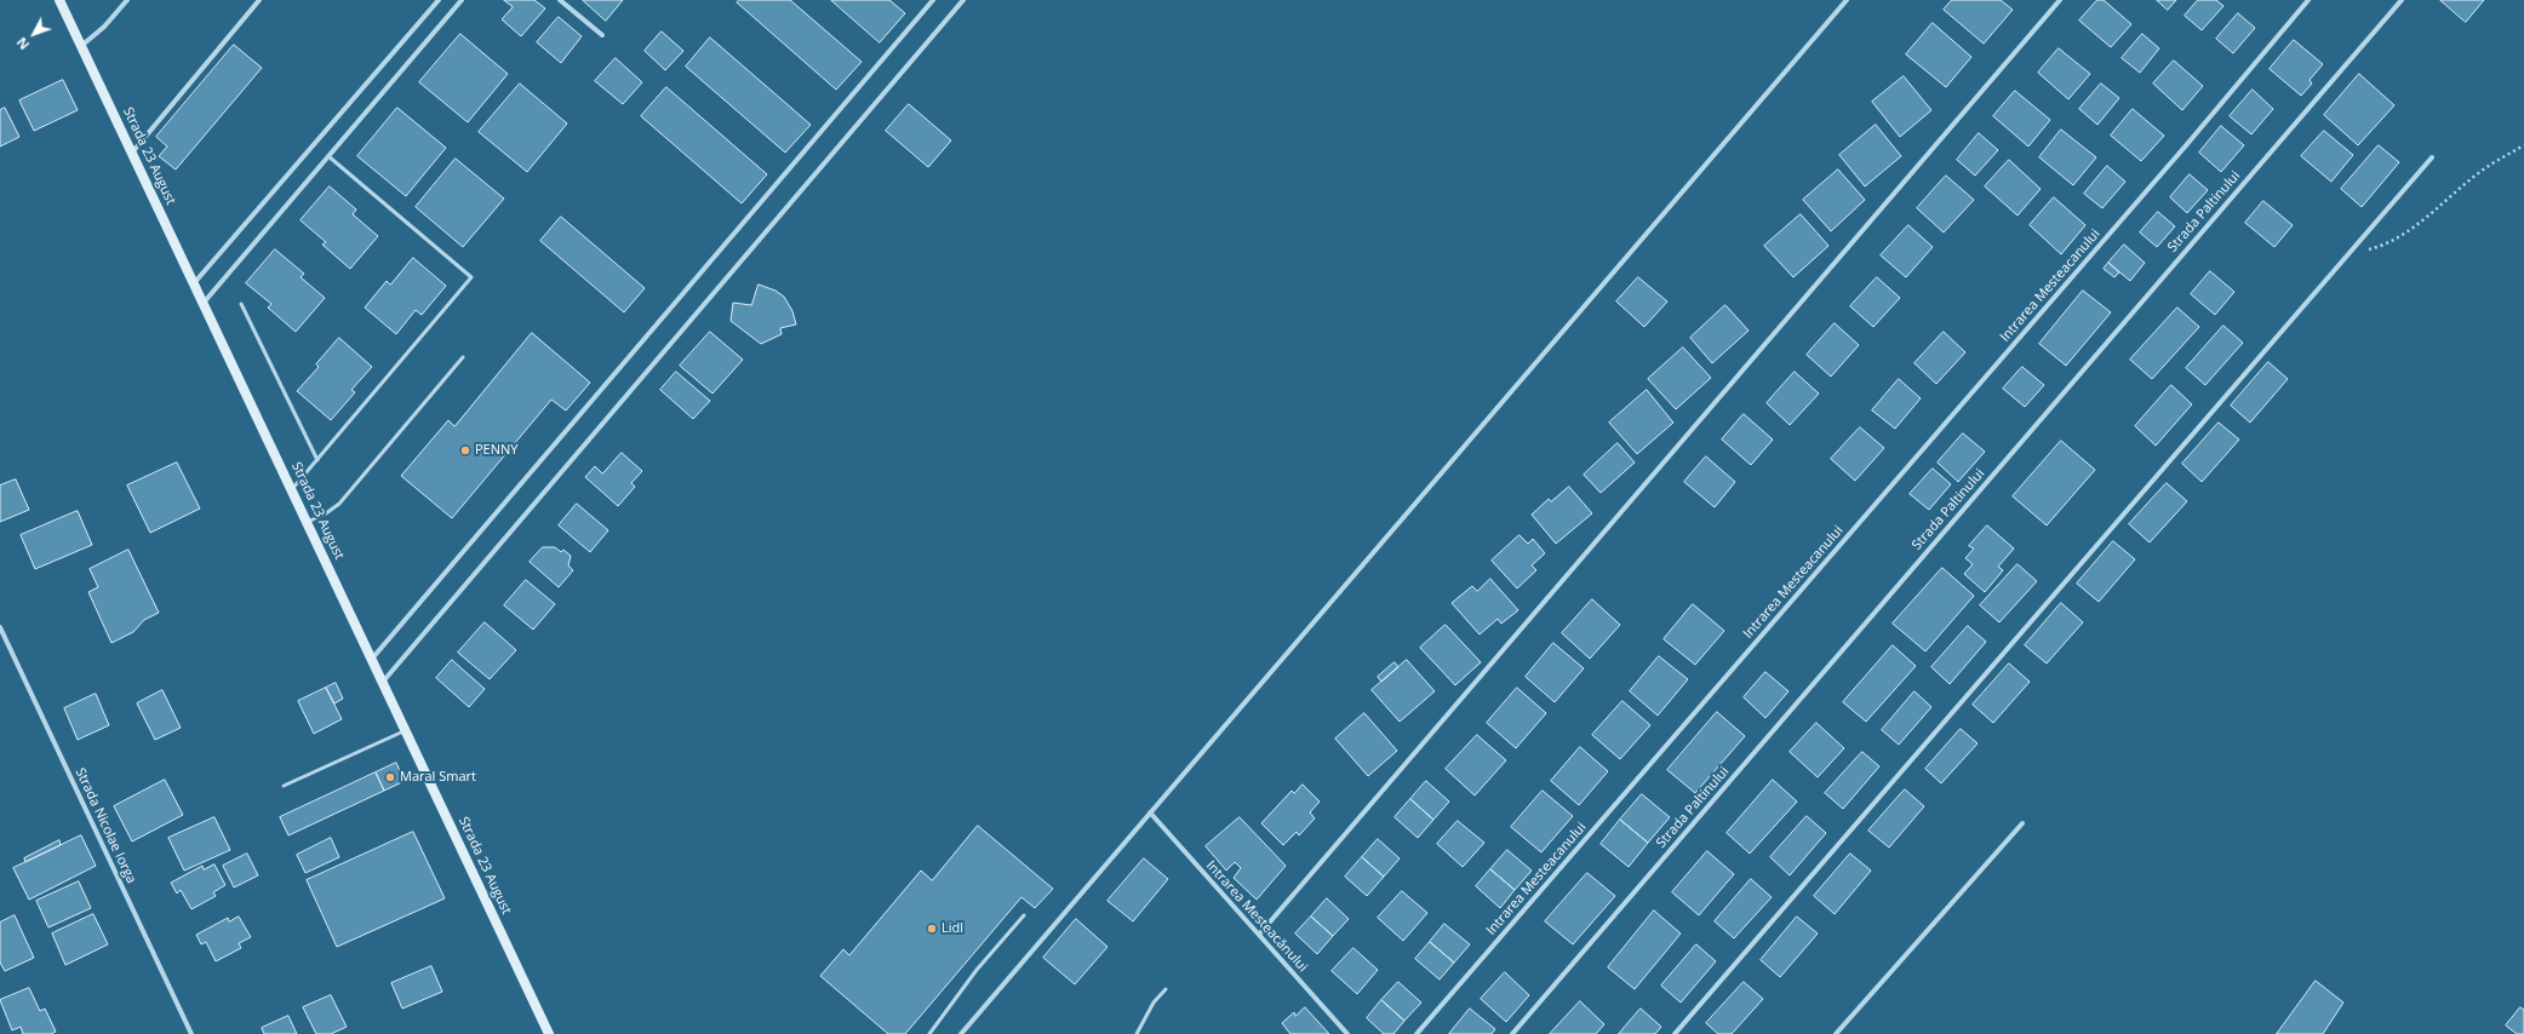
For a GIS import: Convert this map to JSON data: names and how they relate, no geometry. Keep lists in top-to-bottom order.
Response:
{
  "streets": {
    "main road": ["Strada 23 August"],
    "street": [
      "Strada Paltinului",
      "Intrarea Mesteacanului",
      "Strada Nicolae Iorga",
      "Intrarea Mesteacănului"
    ]
  },
  "places": ["PENNY", "Maral Smart", "Lidl"],
  "north": "bottom left"
}
